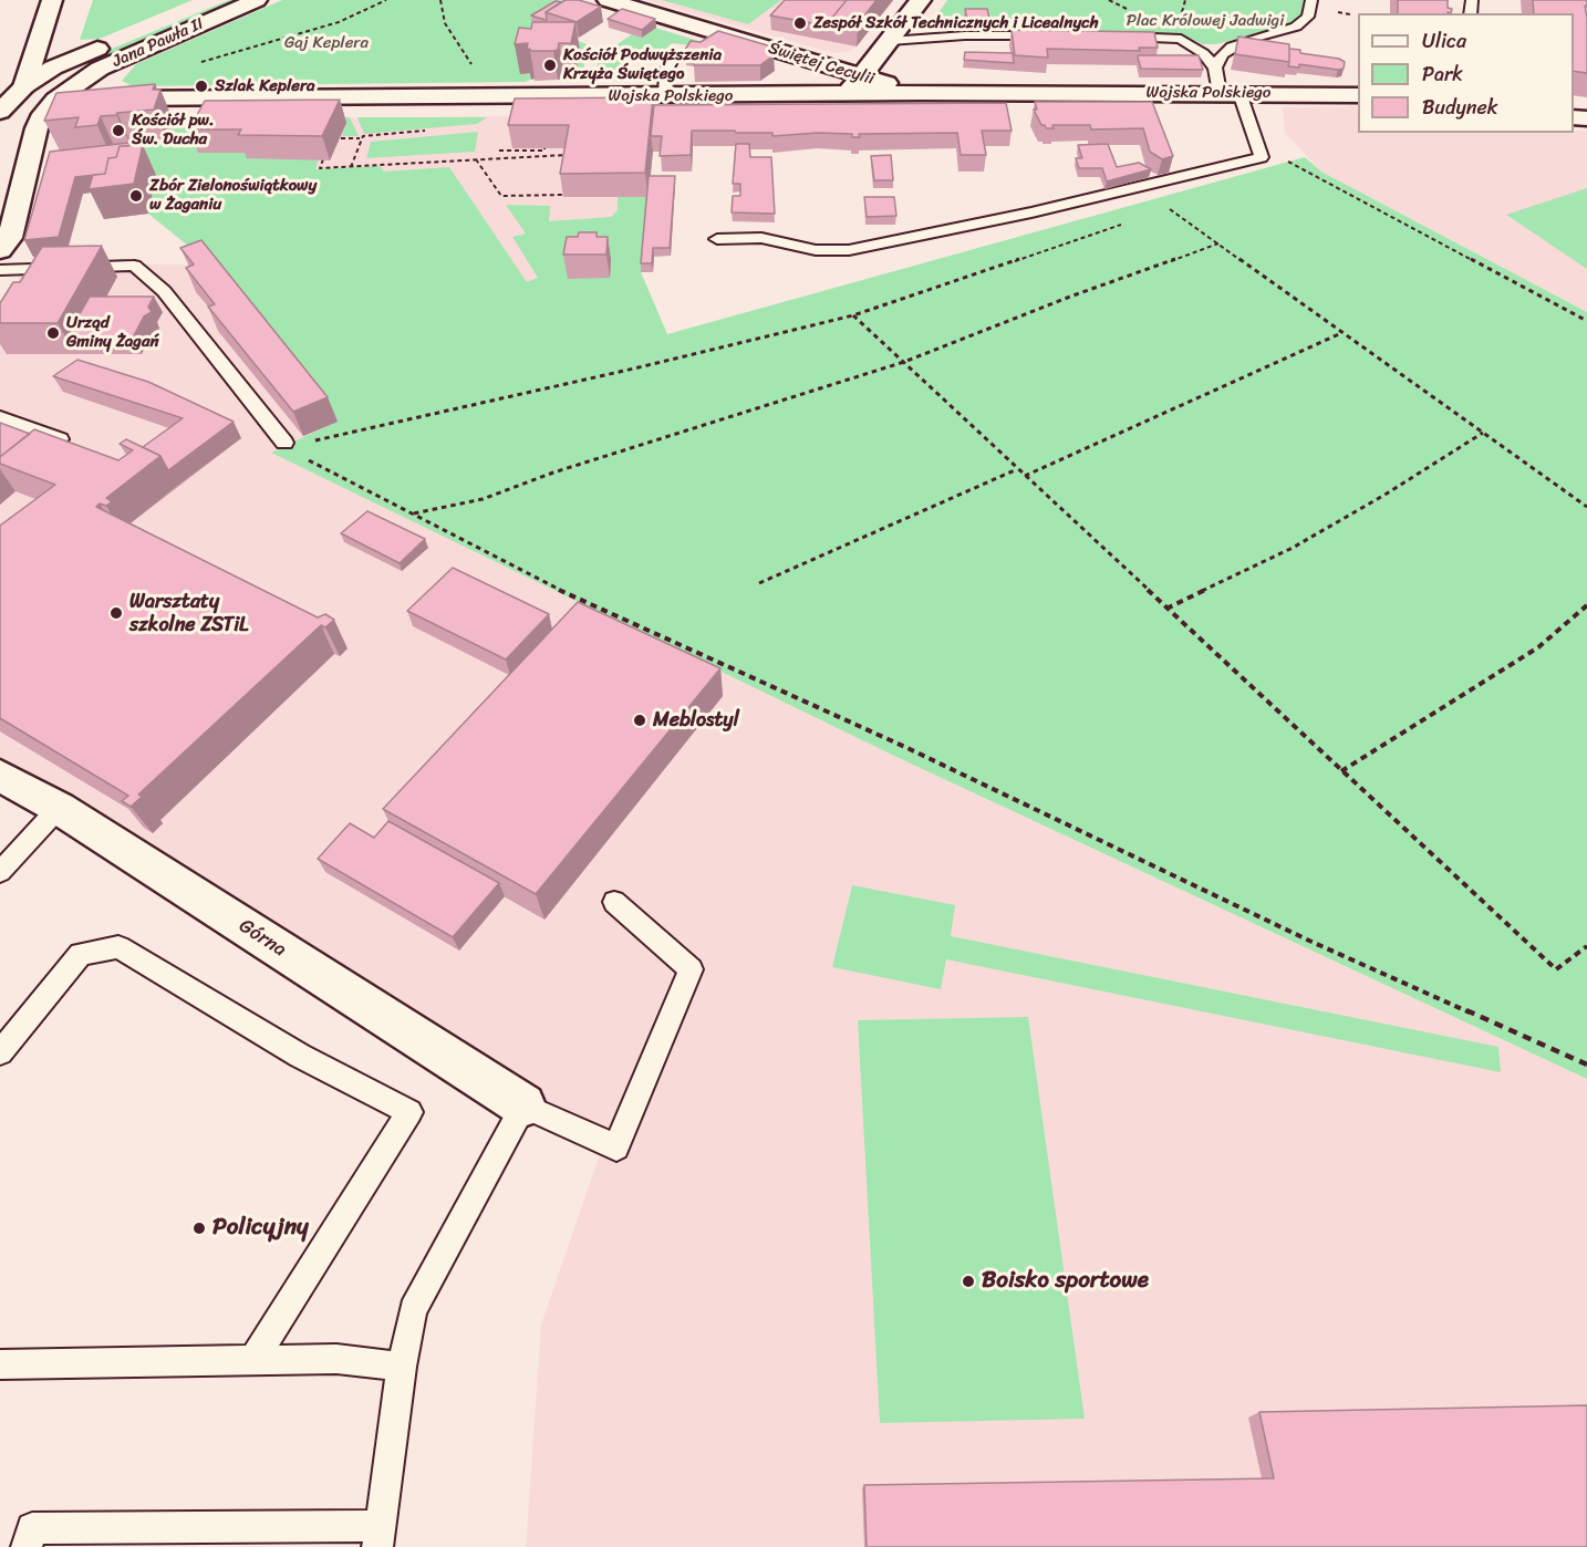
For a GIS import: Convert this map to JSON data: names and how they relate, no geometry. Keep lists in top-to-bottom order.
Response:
{
  "streets": {
    "street": [
      "Jana Pawła II",
      "Świętej Cecylii",
      "Wojska Polskiego",
      "Górna"
    ]
  },
  "crossings": [
    ["Jana Pawła II", "Wojska Polskiego"],
    ["Świętej Cecylii", "Wojska Polskiego"]
  ],
  "parks": ["Plac Królowej Jadwigi", "Gaj Keplera"],
  "places": [
    "Zespół Szkół Technicznych i Licealnych",
    "Kościół Podwyższenia Krzyża Świętego",
    "Szlak Keplera",
    "Kościół pw. Św. Ducha",
    "Zbór Zielonoświątkowy w Żaganiu",
    "Urząd Gminy Żagań",
    "Warsztaty szkolne ZSTiL",
    "Meblostyl",
    "Policyjny",
    "Boisko sportowe"
  ],
  "legend": ["Ulica", "Park", "Budynek"]
}
